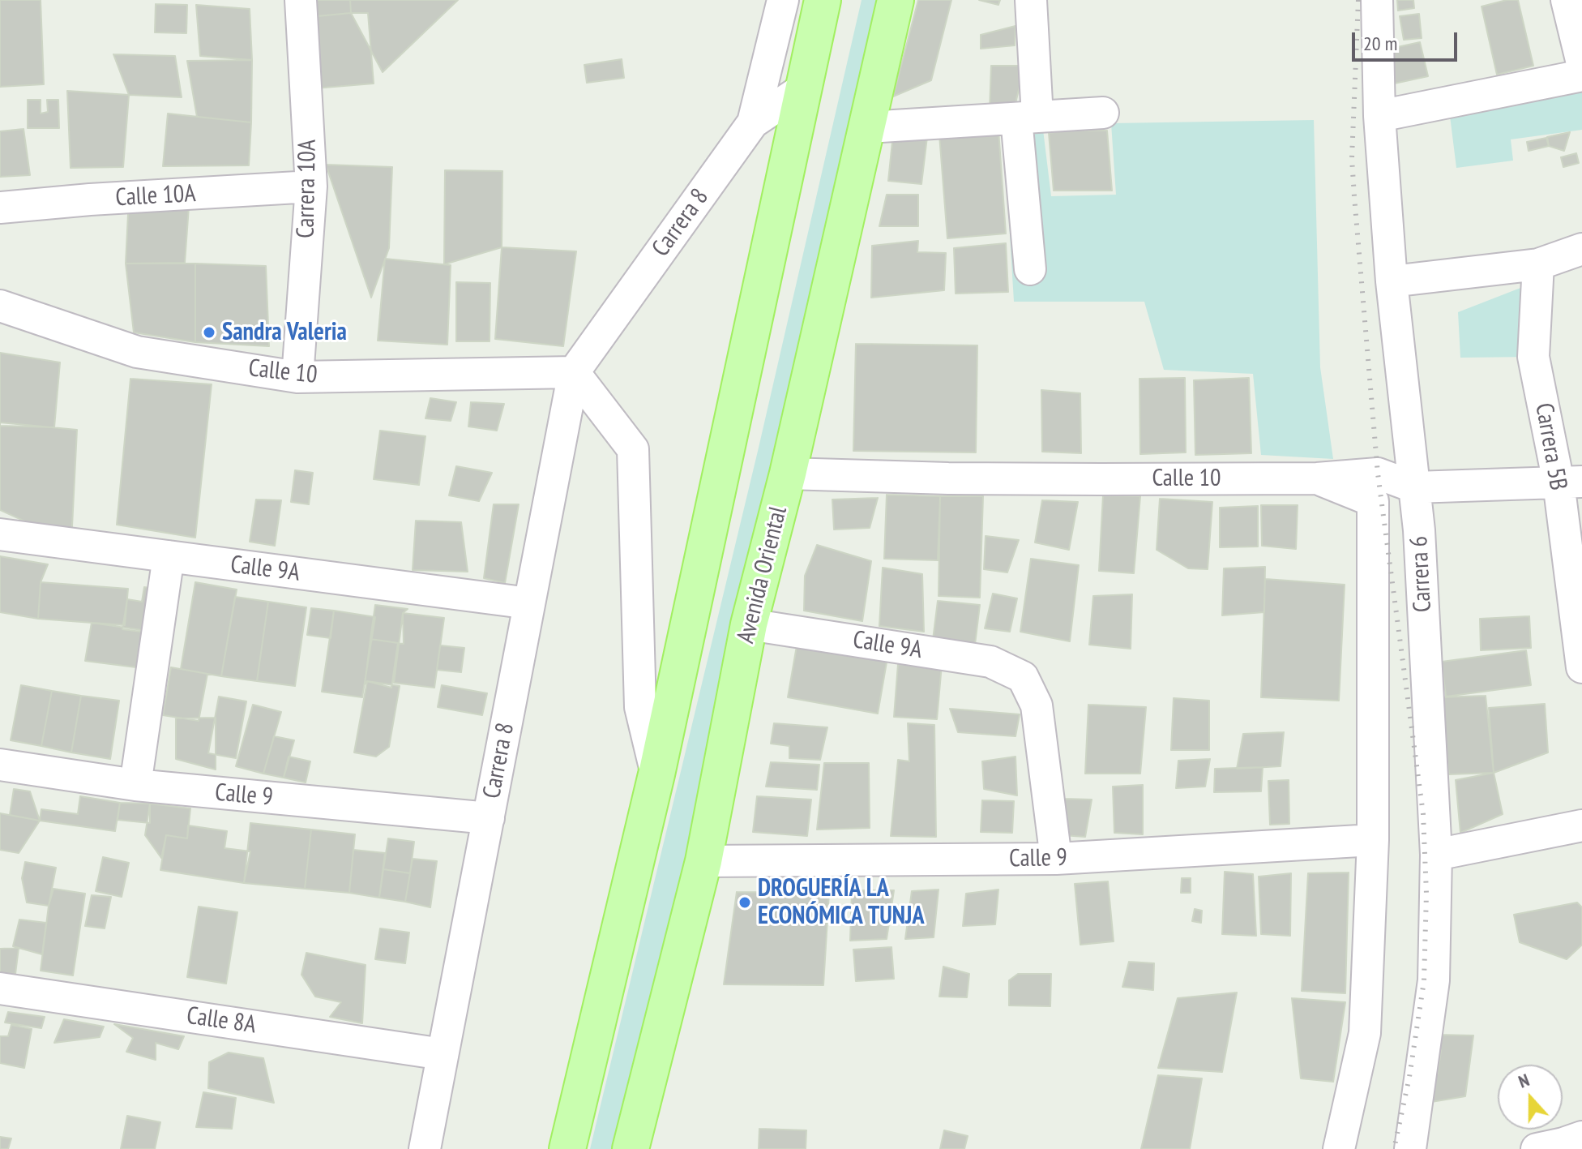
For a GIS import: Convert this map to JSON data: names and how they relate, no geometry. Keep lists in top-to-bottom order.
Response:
{
  "streets": {
    "main road": ["Avenida Oriental"],
    "street": [
      "Carrera 10A",
      "Calle 10A",
      "Carrera 8",
      "Calle 10",
      "Carrera 5B",
      "Calle 9A",
      "Carrera 6",
      "Calle 9",
      "Calle 8A"
    ]
  },
  "crossings": [
    ["Carrera 10A", "Calle 10A"],
    ["Carrera 10A", "Calle 10"],
    ["Carrera 8", "Calle 10"],
    ["Carrera 8", "Calle 9A"],
    ["Carrera 8", "Calle 9"],
    ["Carrera 8", "Calle 8A"],
    ["Calle 10", "Carrera 5B"],
    ["Calle 10", "Carrera 6"],
    ["Calle 10", "Avenida Oriental"],
    ["Calle 9A", "Avenida Oriental"],
    ["Calle 9A", "Calle 9"],
    ["Carrera 6", "Calle 9"],
    ["Avenida Oriental", "Calle 9"]
  ],
  "places": ["Sandra Valeria", "DROGUERÍA LA ECONÓMICA TUNJA"],
  "scale_bar": "20 m",
  "north": "top"
}
